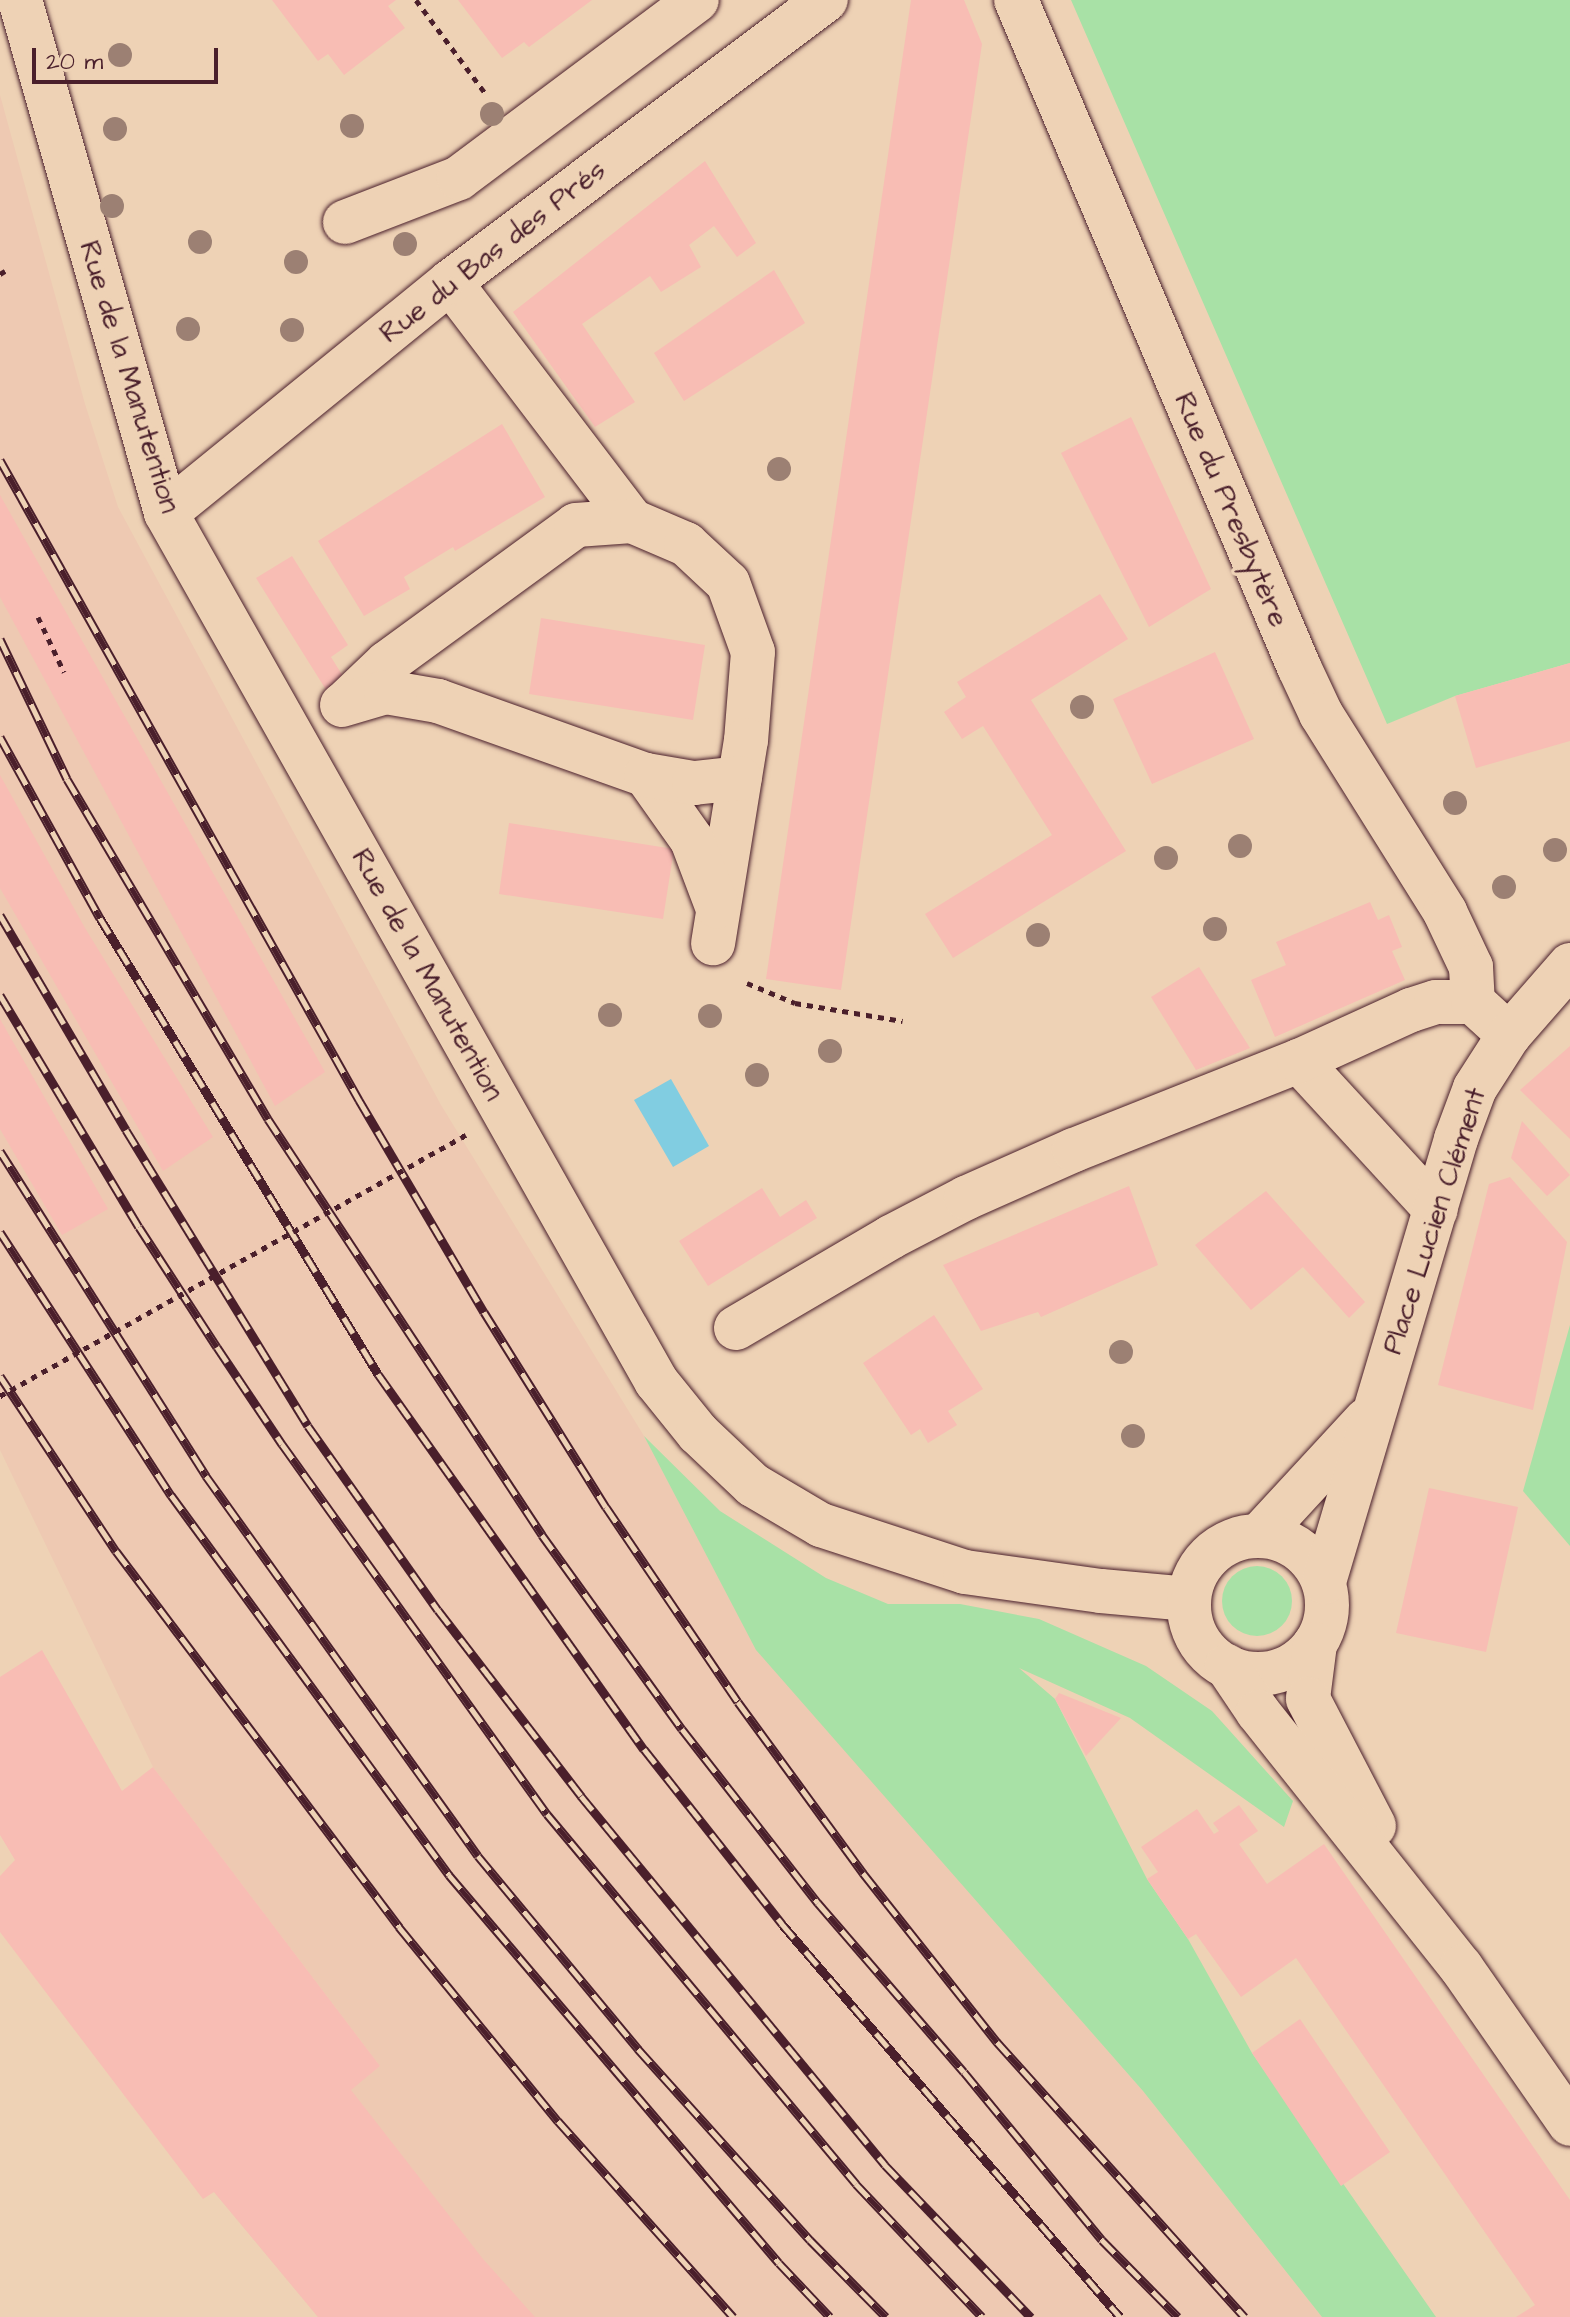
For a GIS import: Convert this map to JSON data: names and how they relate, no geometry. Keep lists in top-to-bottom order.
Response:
{
  "streets": {
    "street": [
      "Rue du Bas des Prés",
      "Rue de la Manutention",
      "Rue du Presbytère",
      "Place Lucien Clément"
    ]
  },
  "crossings": [
    ["Rue du Bas des Prés", "Rue de la Manutention"],
    ["Rue de la Manutention", "Place Lucien Clément"]
  ],
  "scale_bar": "20 m"
}
